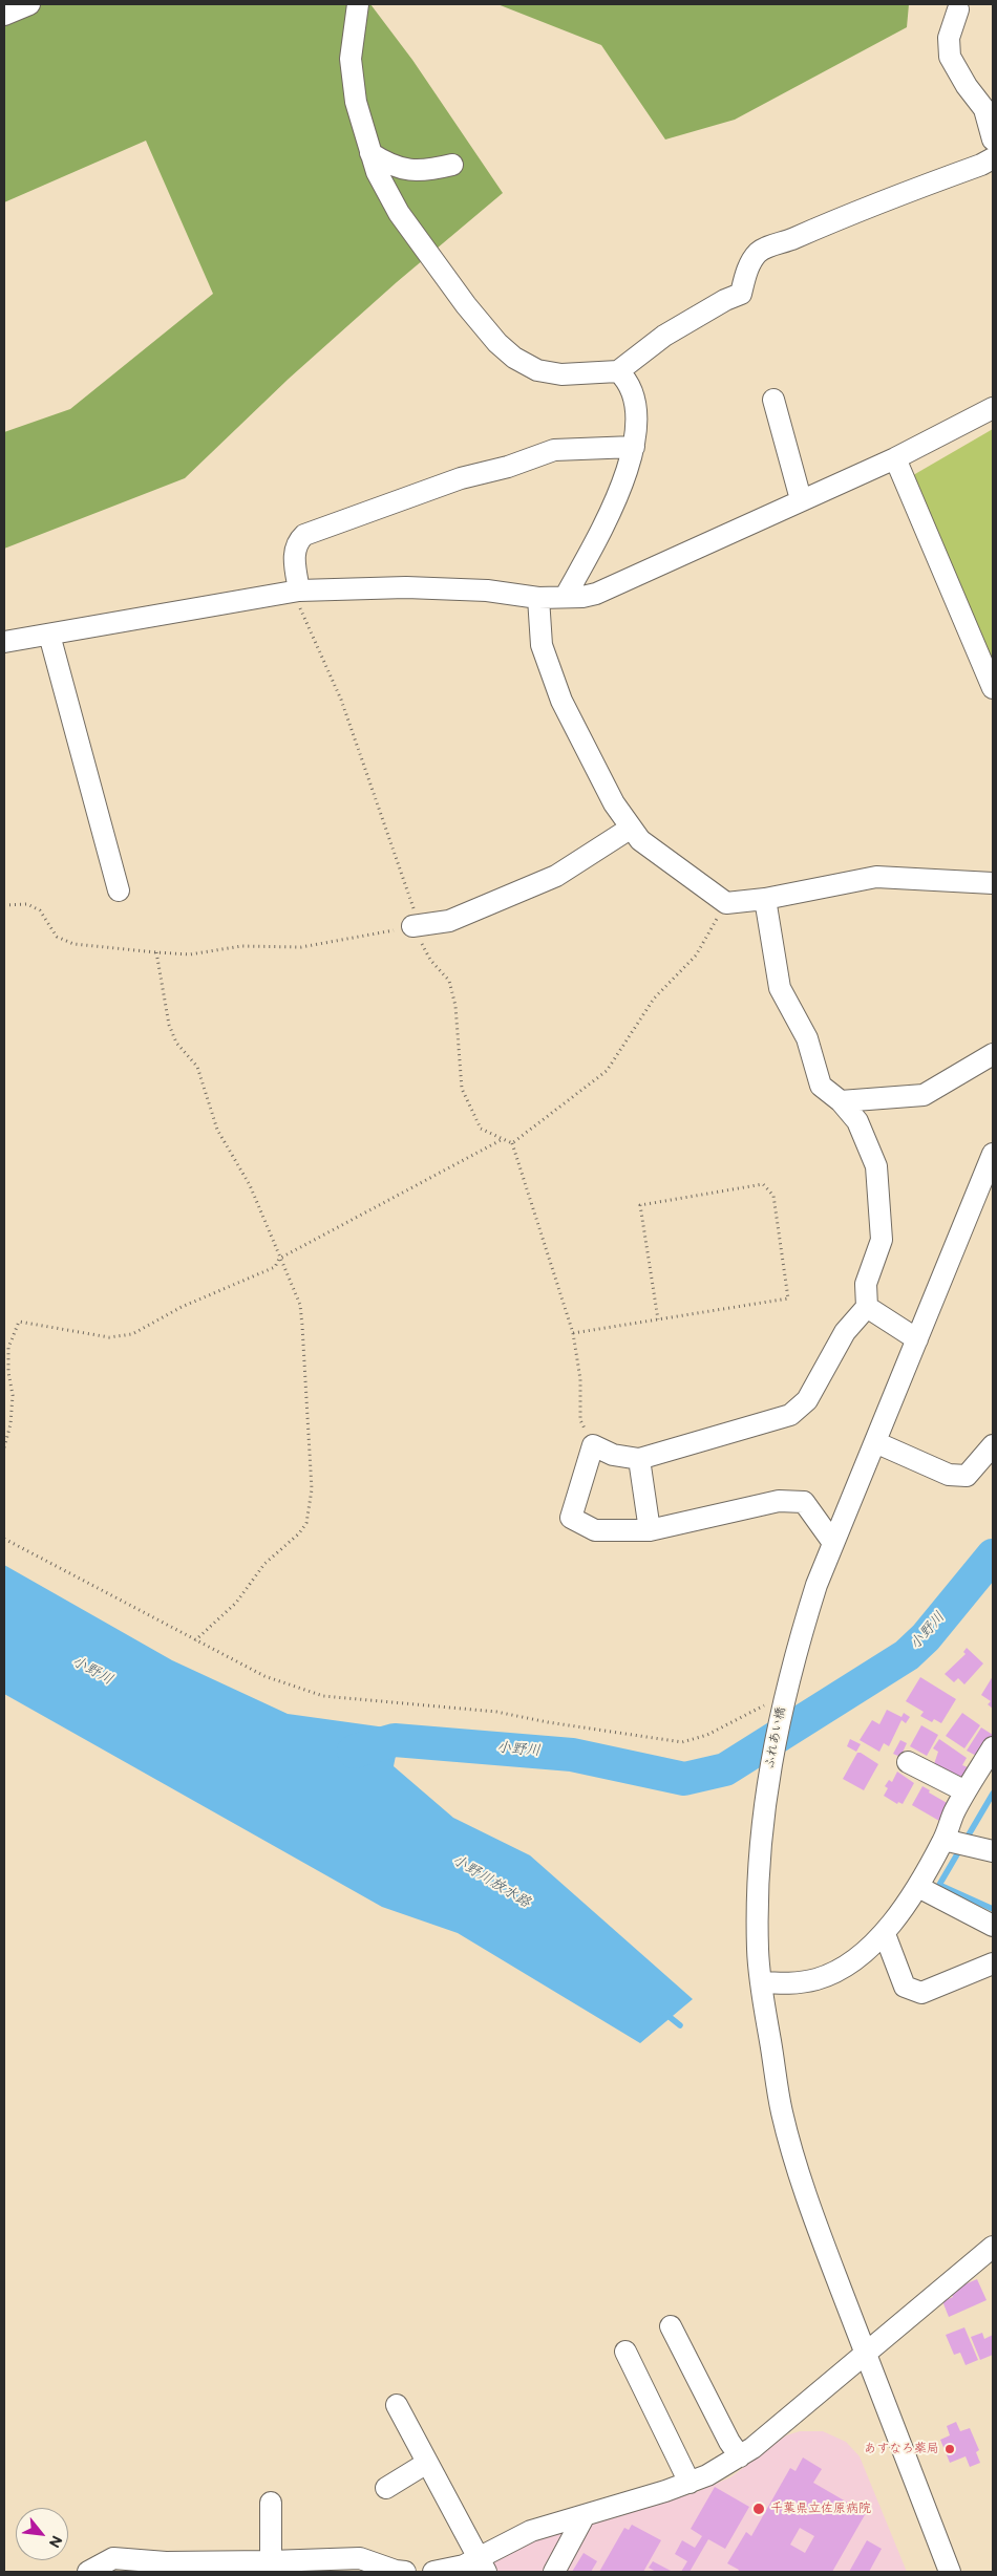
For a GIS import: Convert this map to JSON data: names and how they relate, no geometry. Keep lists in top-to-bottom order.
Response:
{
  "streets": {
    "street": ["ふれあい橋"]
  },
  "water": ["小野川", "小野川放水路"],
  "places": ["あすなろ薬局", "千葉県立佐原病院"],
  "north": "bottom right"
}
